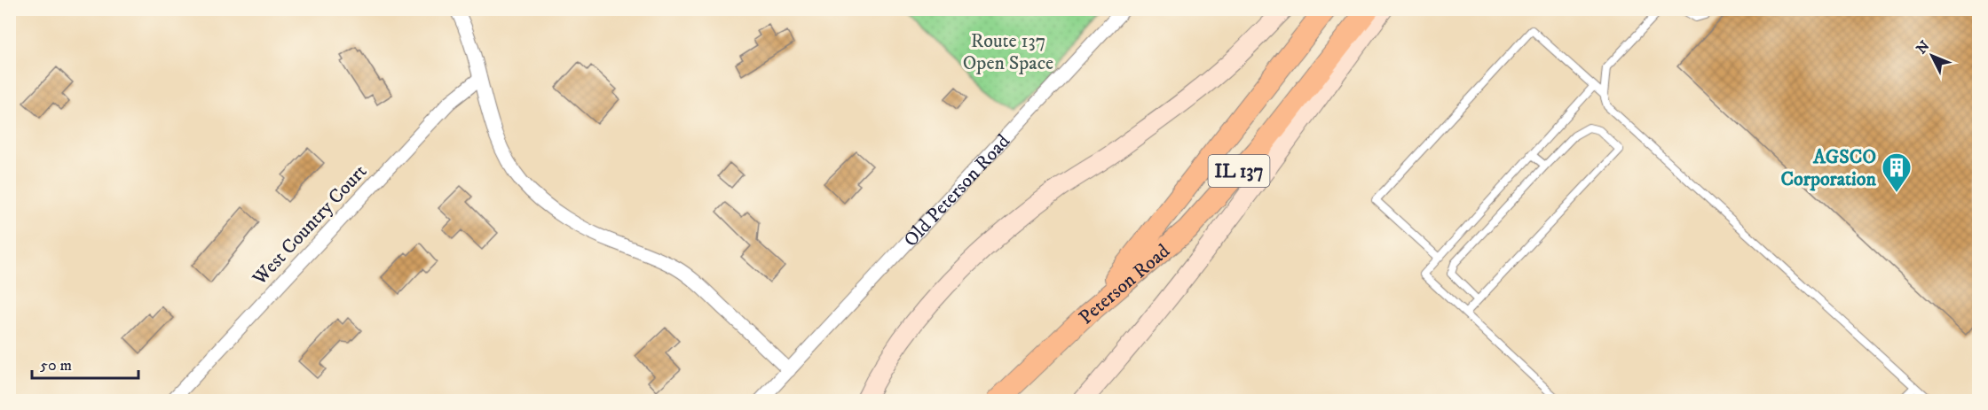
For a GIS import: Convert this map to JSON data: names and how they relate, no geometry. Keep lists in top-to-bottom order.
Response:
{
  "streets": {
    "main road": ["IL 137", "Peterson Road"],
    "street": ["Old Peterson Road", "West Country Court"]
  },
  "crossings": [
    ["IL 137", "Peterson Road"]
  ],
  "parks": ["Route 137 Open Space"],
  "places": {
    "building": ["AGSCO Corporation"]
  },
  "scale_bar": "50 m",
  "north": "top left"
}
